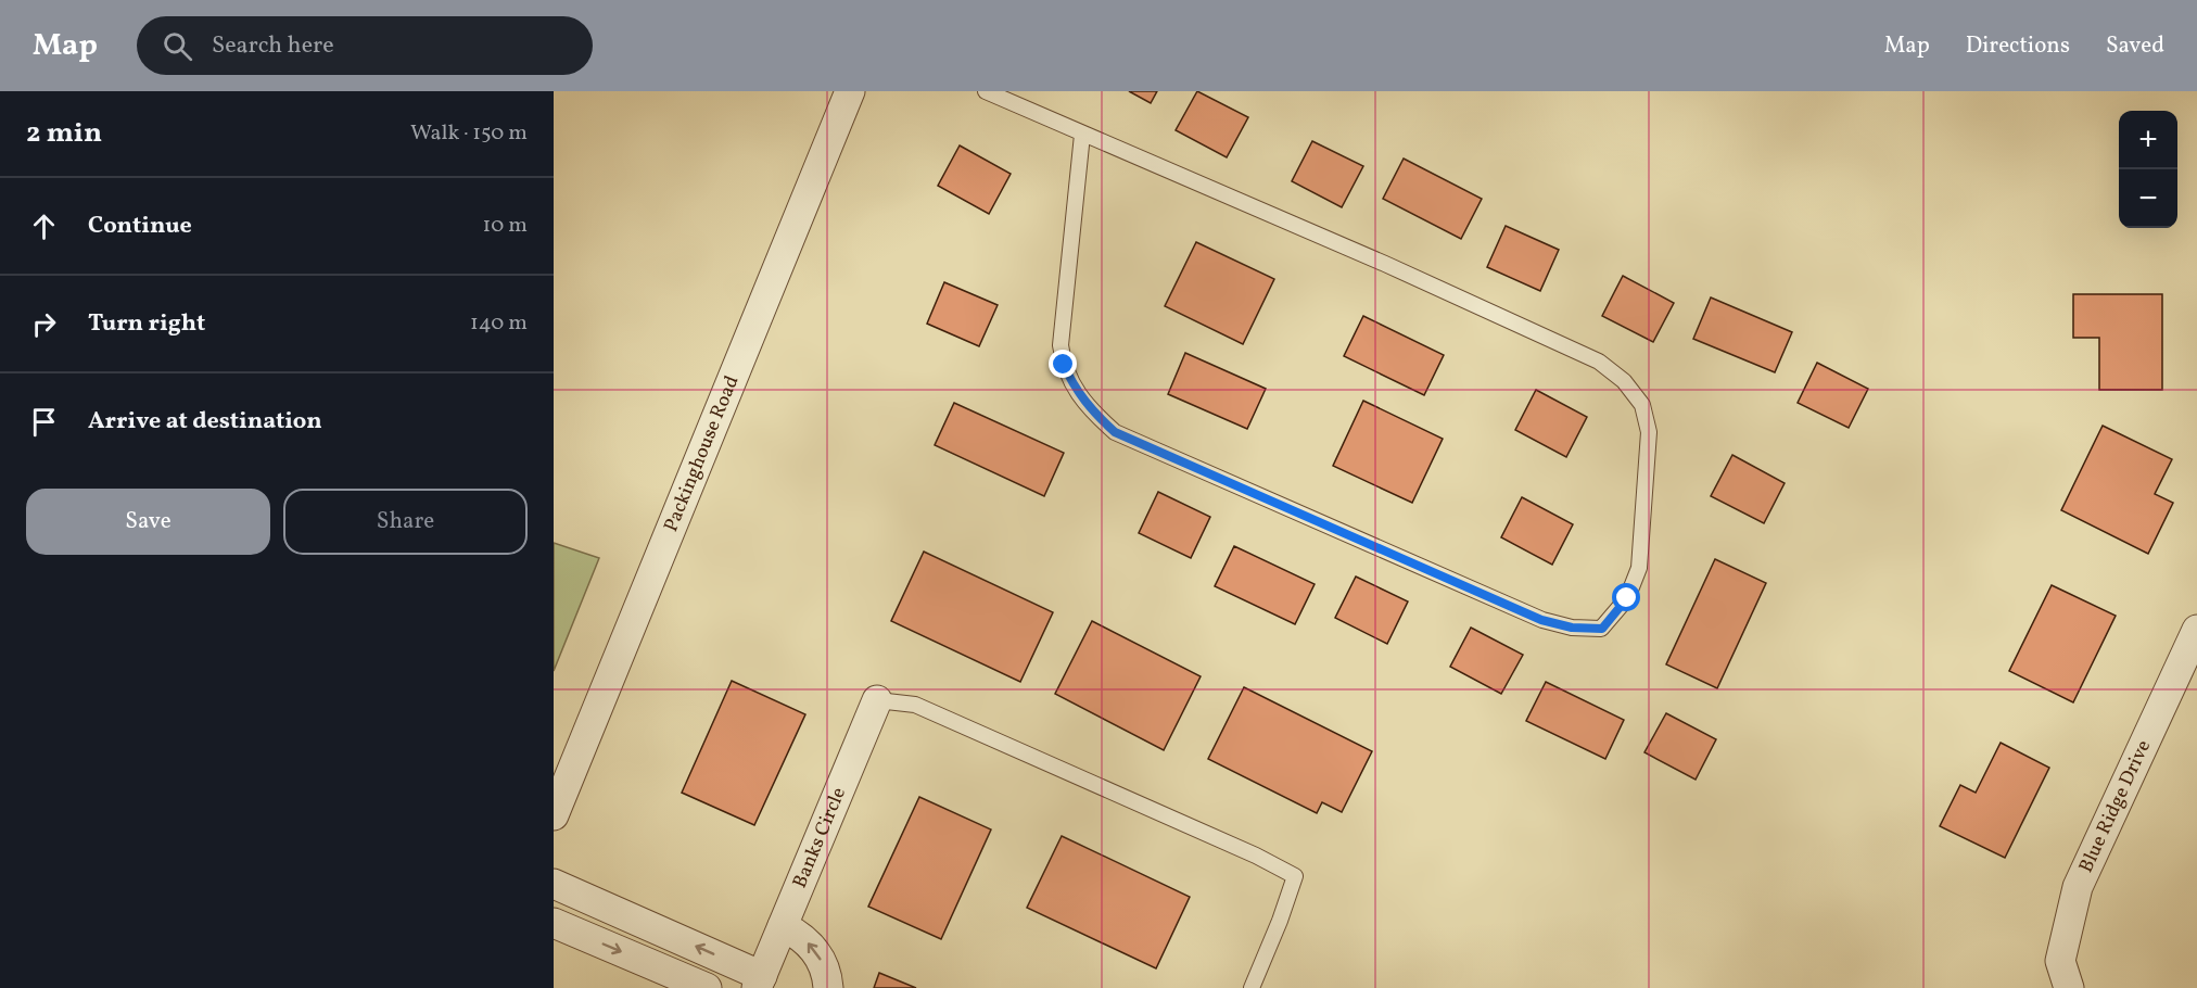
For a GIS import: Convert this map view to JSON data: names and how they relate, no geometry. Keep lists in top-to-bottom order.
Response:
{
  "streets": {
    "street": ["Packinghouse Road", "Blue Ridge Drive", "Banks Circle"]
  },
  "page": {
    "header": "Map",
    "search": "Search here",
    "nav": ["Map", "Directions", "Saved"],
    "heading": ["2 min", "Walk · 150 m"],
    "map_buttons": ["+", "−"],
    "list": [
      ["Continue", "10 m"],
      ["Turn right", "140 m"],
      "Arrive at destination"
    ],
    "buttons": ["Save", "Share"]
  }
}
